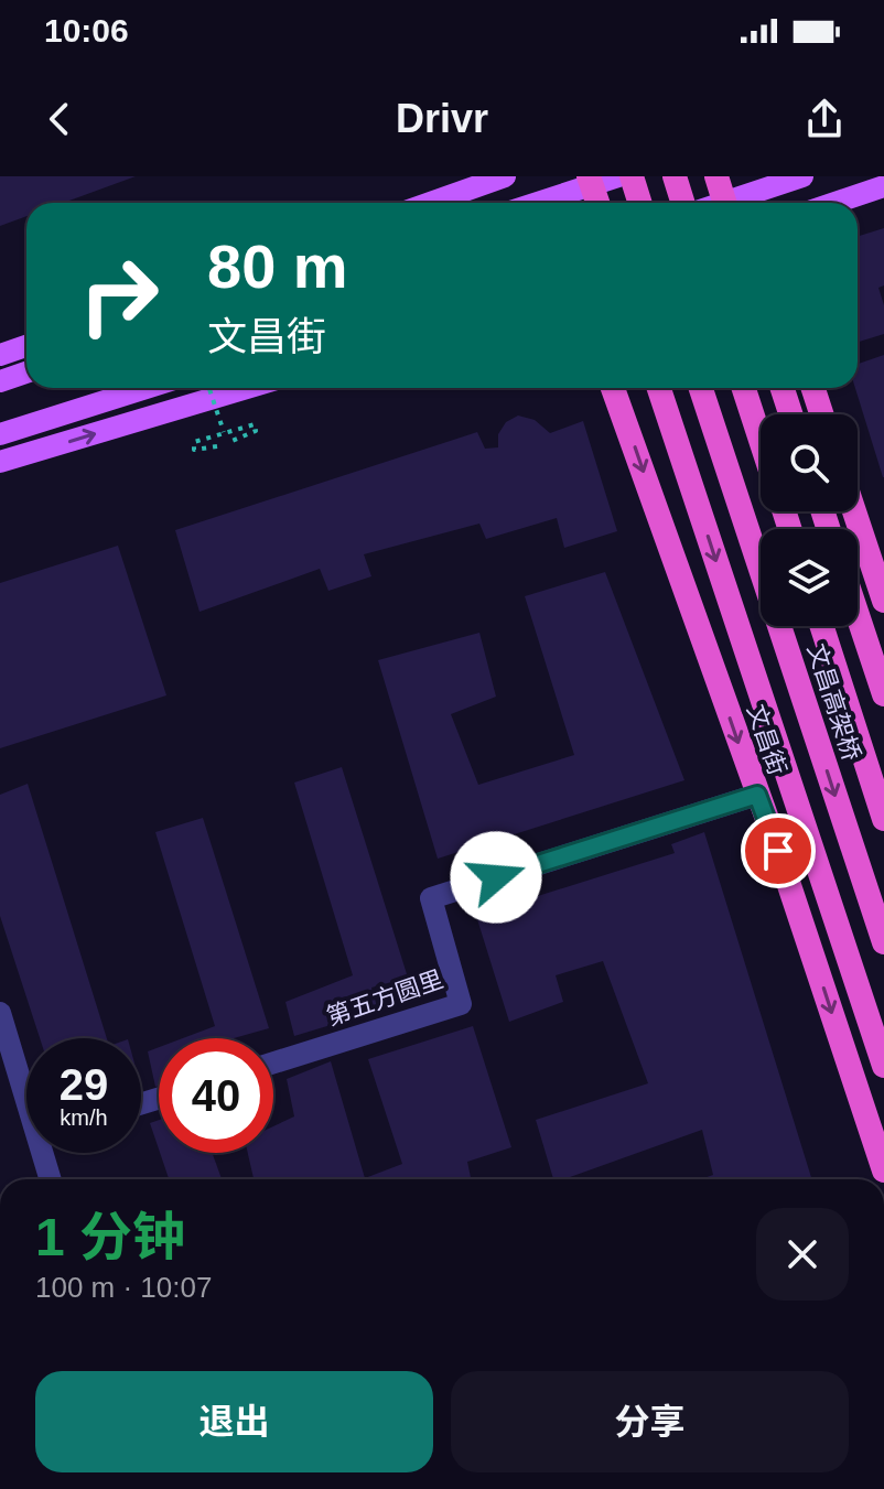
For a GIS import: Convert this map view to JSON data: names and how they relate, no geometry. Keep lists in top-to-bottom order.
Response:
{
  "streets": {
    "highway": ["文昌高架桥", "文昌街"],
    "street": ["第五方圆里"]
  },
  "crossings": [
    ["文昌街", "第五方圆里"]
  ],
  "page": {
    "status": "10:06",
    "header": "Drivr",
    "turn": ["80 m", "文昌街"],
    "speed": "29 km/h",
    "limit": "40",
    "heading": ["1 分钟", "100 m · 10:07"],
    "buttons": ["退出", "分享"]
  }
}
